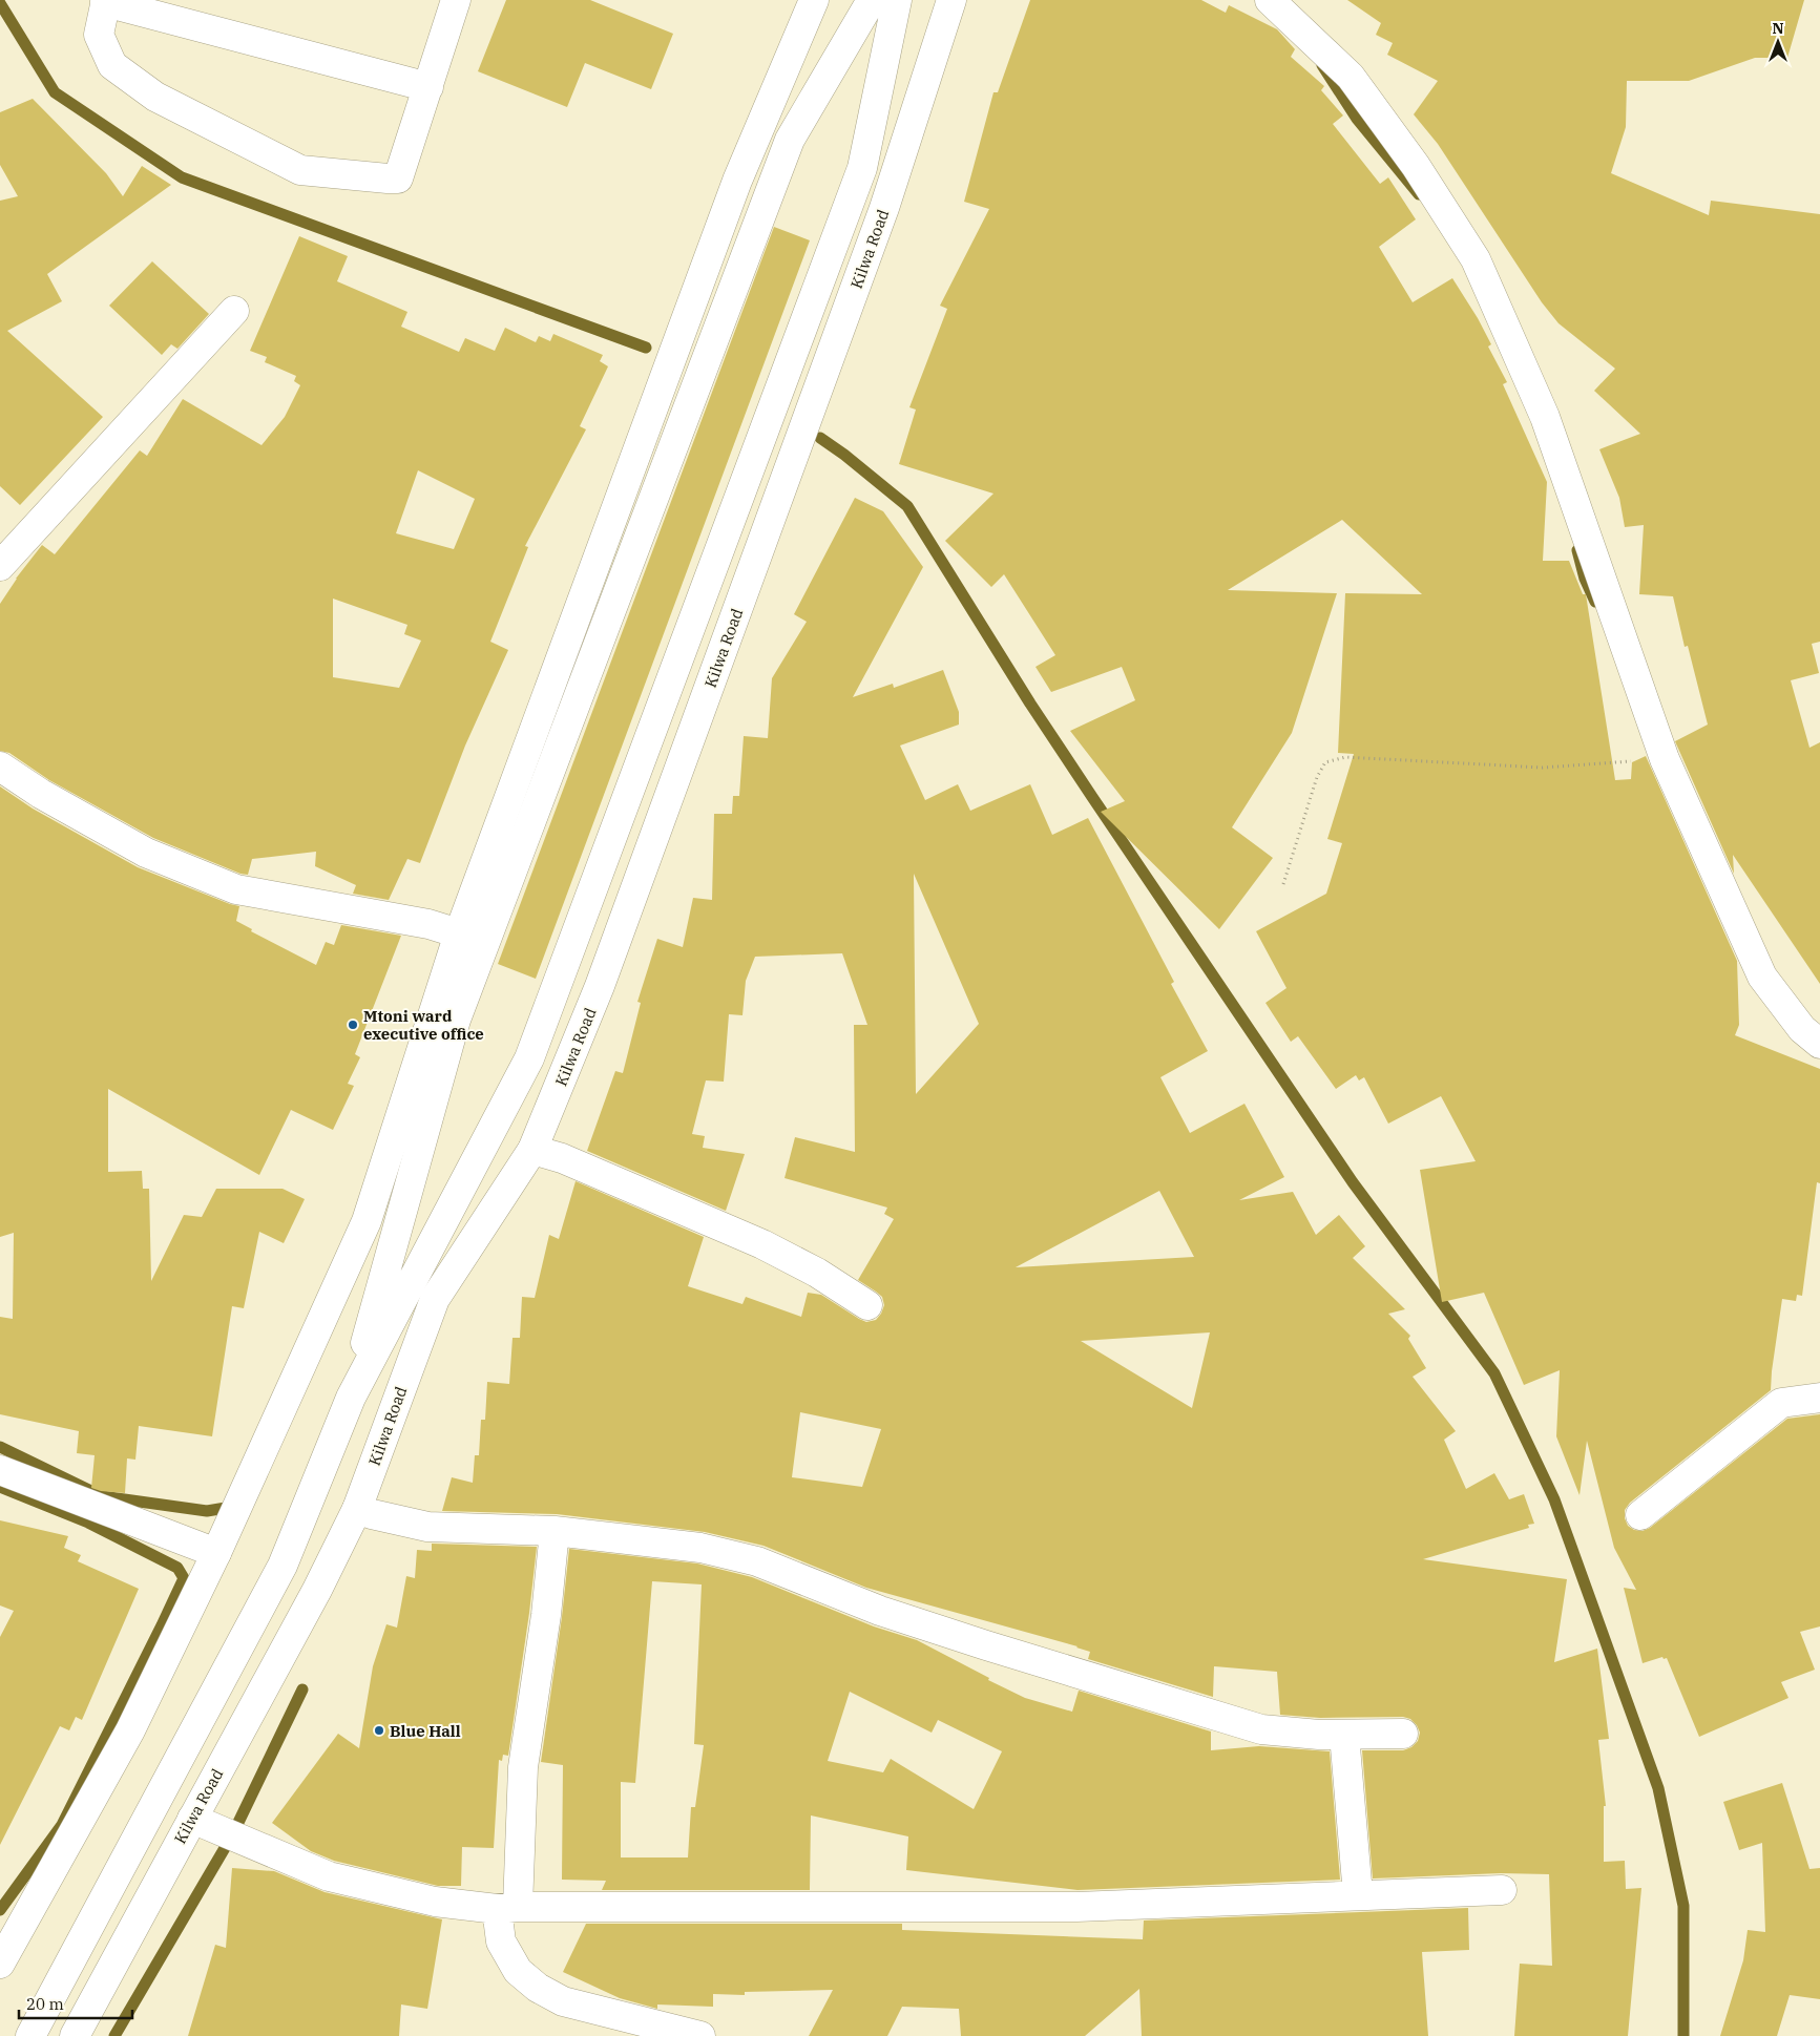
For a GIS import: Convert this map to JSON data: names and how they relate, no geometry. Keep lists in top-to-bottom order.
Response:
{
  "streets": {
    "main road": ["Kilwa Road"]
  },
  "places": ["Mtoni ward executive office", "Blue Hall"],
  "scale_bar": "20 m",
  "north": "top"
}
